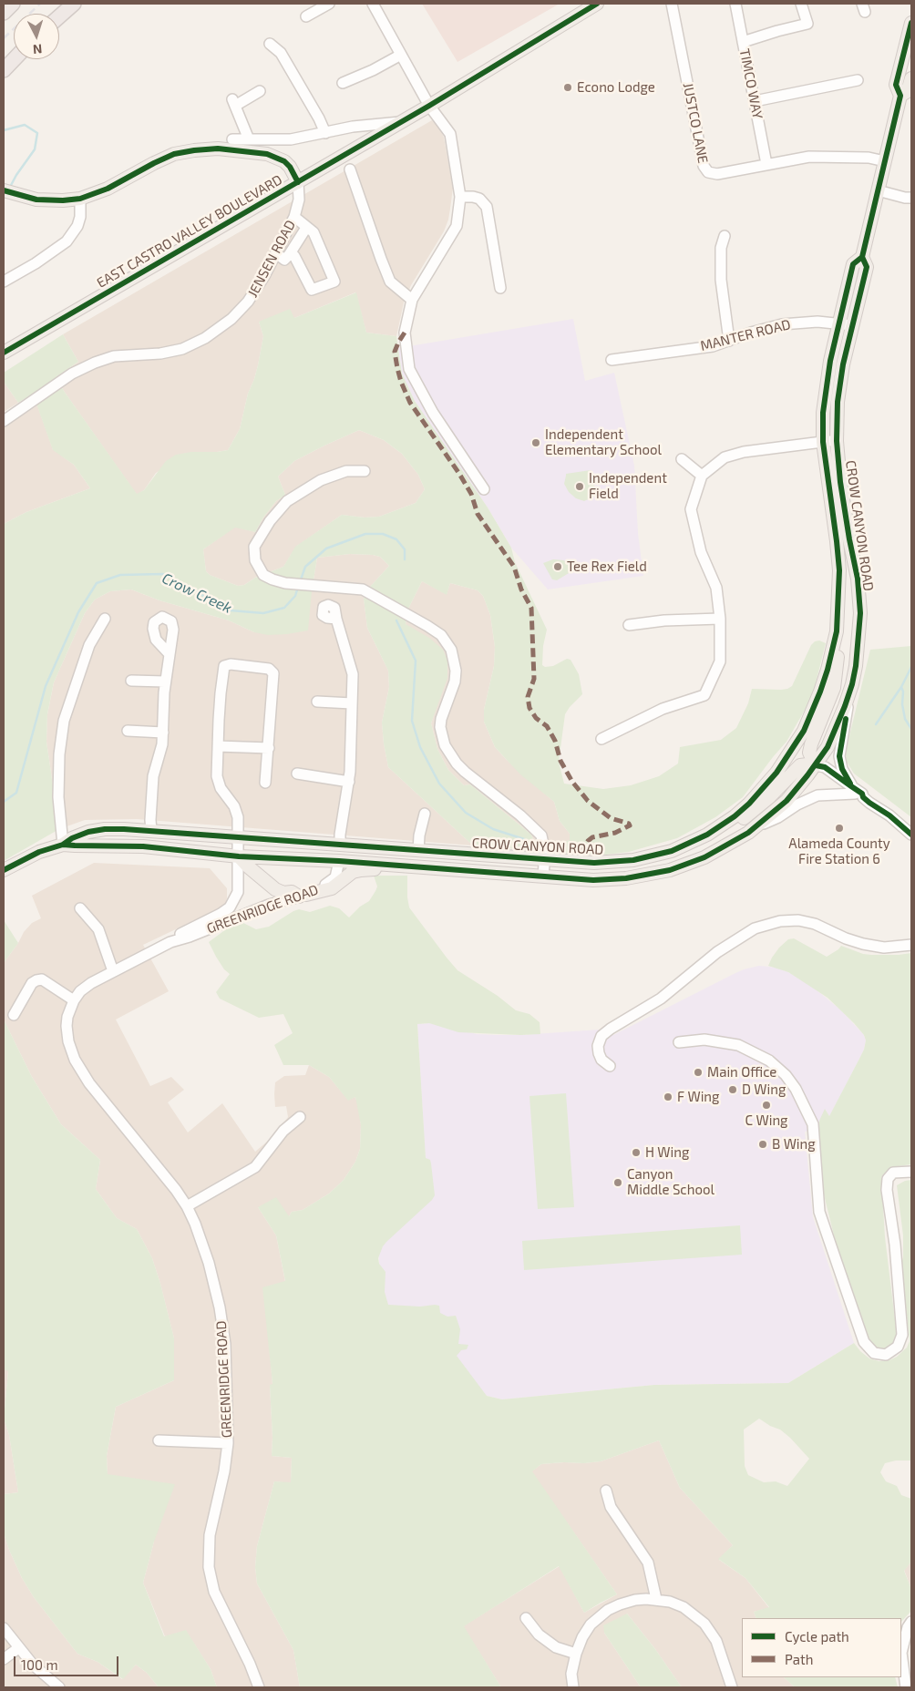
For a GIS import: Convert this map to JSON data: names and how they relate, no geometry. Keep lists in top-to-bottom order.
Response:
{
  "streets": {
    "main road": ["EAST CASTRO VALLEY BOULEVARD", "CROW CANYON ROAD"],
    "street": [
      "TIMCO WAY",
      "JUSTCO LANE",
      "JENSEN ROAD",
      "MANTER ROAD",
      "GREENRIDGE ROAD"
    ]
  },
  "crossings": [
    ["TIMCO WAY", "JUSTCO LANE"],
    ["JUSTCO LANE", "CROW CANYON ROAD"],
    ["EAST CASTRO VALLEY BOULEVARD", "JENSEN ROAD"],
    ["MANTER ROAD", "CROW CANYON ROAD"],
    ["CROW CANYON ROAD", "GREENRIDGE ROAD"]
  ],
  "water": ["Crow Creek"],
  "places": [
    "Econo Lodge",
    "Independent Elementary School",
    "Independent Field",
    "Tee Rex Field",
    "Alameda County Fire Station 6",
    "Main Office",
    "D Wing",
    "F Wing",
    "C Wing",
    "B Wing",
    "H Wing",
    "Canyon Middle School"
  ],
  "legend": ["Cycle path", "Path"],
  "scale_bar": "100 m",
  "north": "bottom"
}
